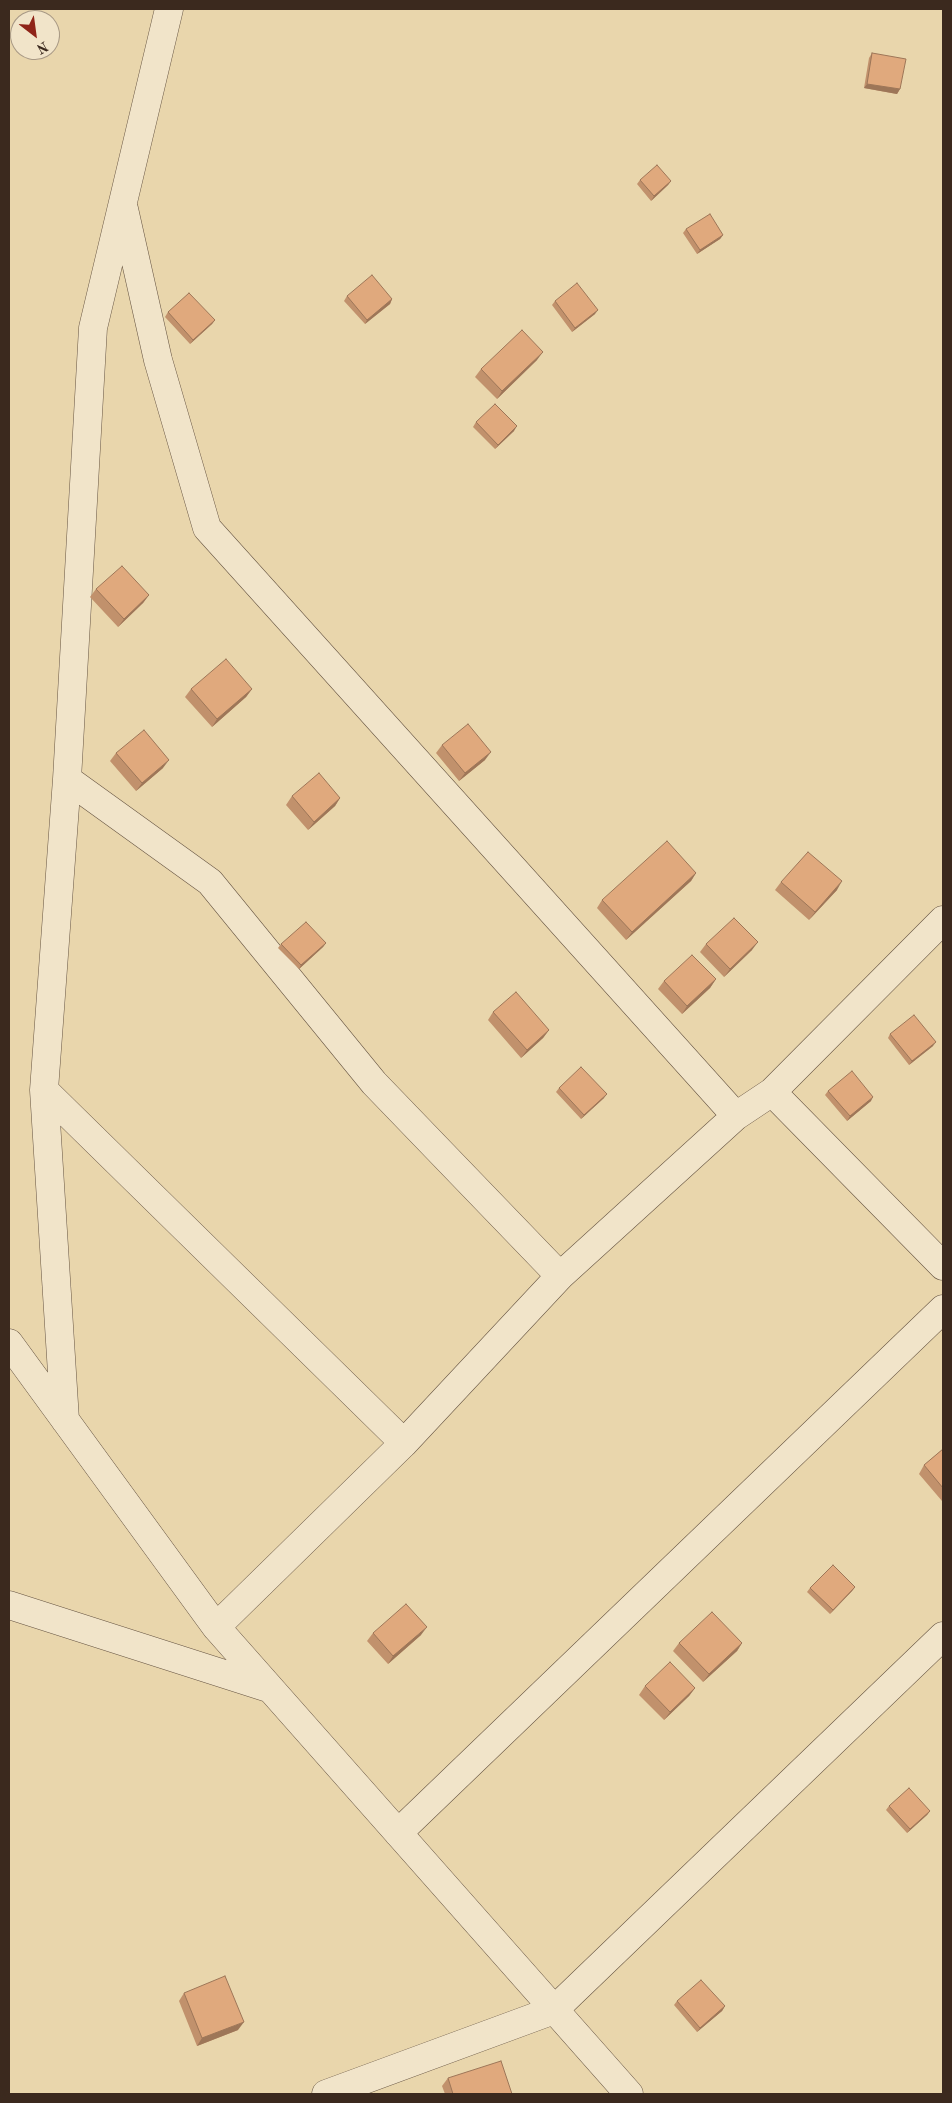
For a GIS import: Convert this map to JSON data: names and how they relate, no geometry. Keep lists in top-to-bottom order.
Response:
{
  "north": "bottom right"
}
